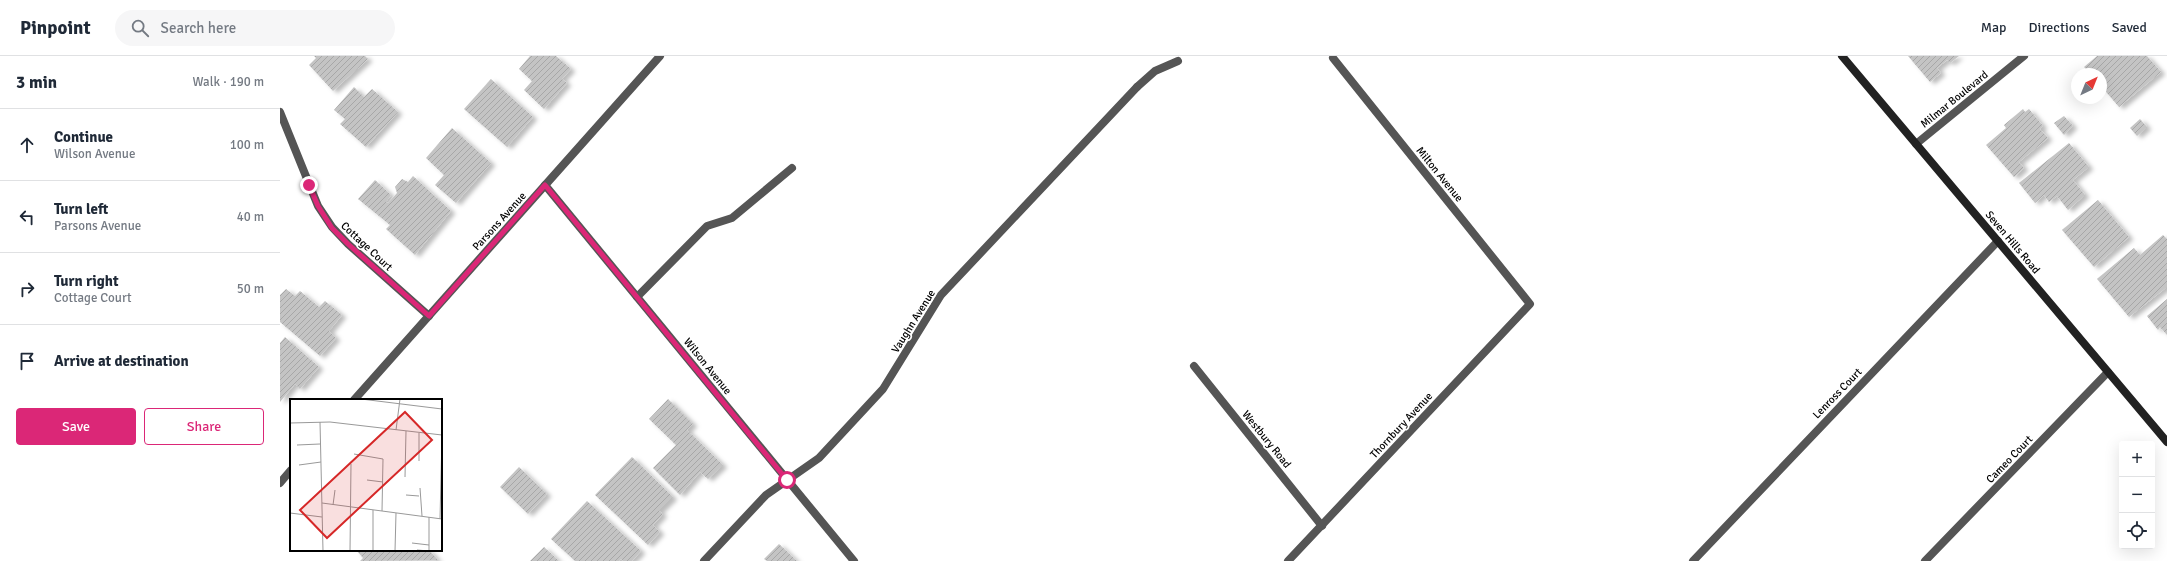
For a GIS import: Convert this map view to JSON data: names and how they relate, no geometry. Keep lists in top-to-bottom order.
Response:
{
  "streets": {
    "street": [
      "Milmar Boulevard",
      "Milton Avenue",
      "Parsons Avenue",
      "Seven Hills Road",
      "Cottage Court",
      "Vaughn Avenue",
      "Wilson Avenue",
      "Lenross Court",
      "Thornbury Avenue",
      "Westbury Road",
      "Cameo Court"
    ]
  },
  "crossings": [
    ["Milmar Boulevard", "Seven Hills Road"],
    ["Milton Avenue", "Thornbury Avenue"],
    ["Parsons Avenue", "Cottage Court"],
    ["Parsons Avenue", "Wilson Avenue"],
    ["Seven Hills Road", "Lenross Court"],
    ["Seven Hills Road", "Cameo Court"],
    ["Vaughn Avenue", "Wilson Avenue"],
    ["Thornbury Avenue", "Westbury Road"]
  ],
  "north": "top right",
  "page": {
    "header": "Pinpoint",
    "search": "Search here",
    "nav": ["Map", "Directions", "Saved"],
    "heading": ["3 min", "Walk · 190 m"],
    "list": [
      ["Continue", "Wilson Avenue", "100 m"],
      ["Turn left", "Parsons Avenue", "40 m"],
      ["Turn right", "Cottage Court", "50 m"],
      "Arrive at destination"
    ],
    "buttons": ["Save", "Share"],
    "map_buttons": ["+", "−"]
  }
}
